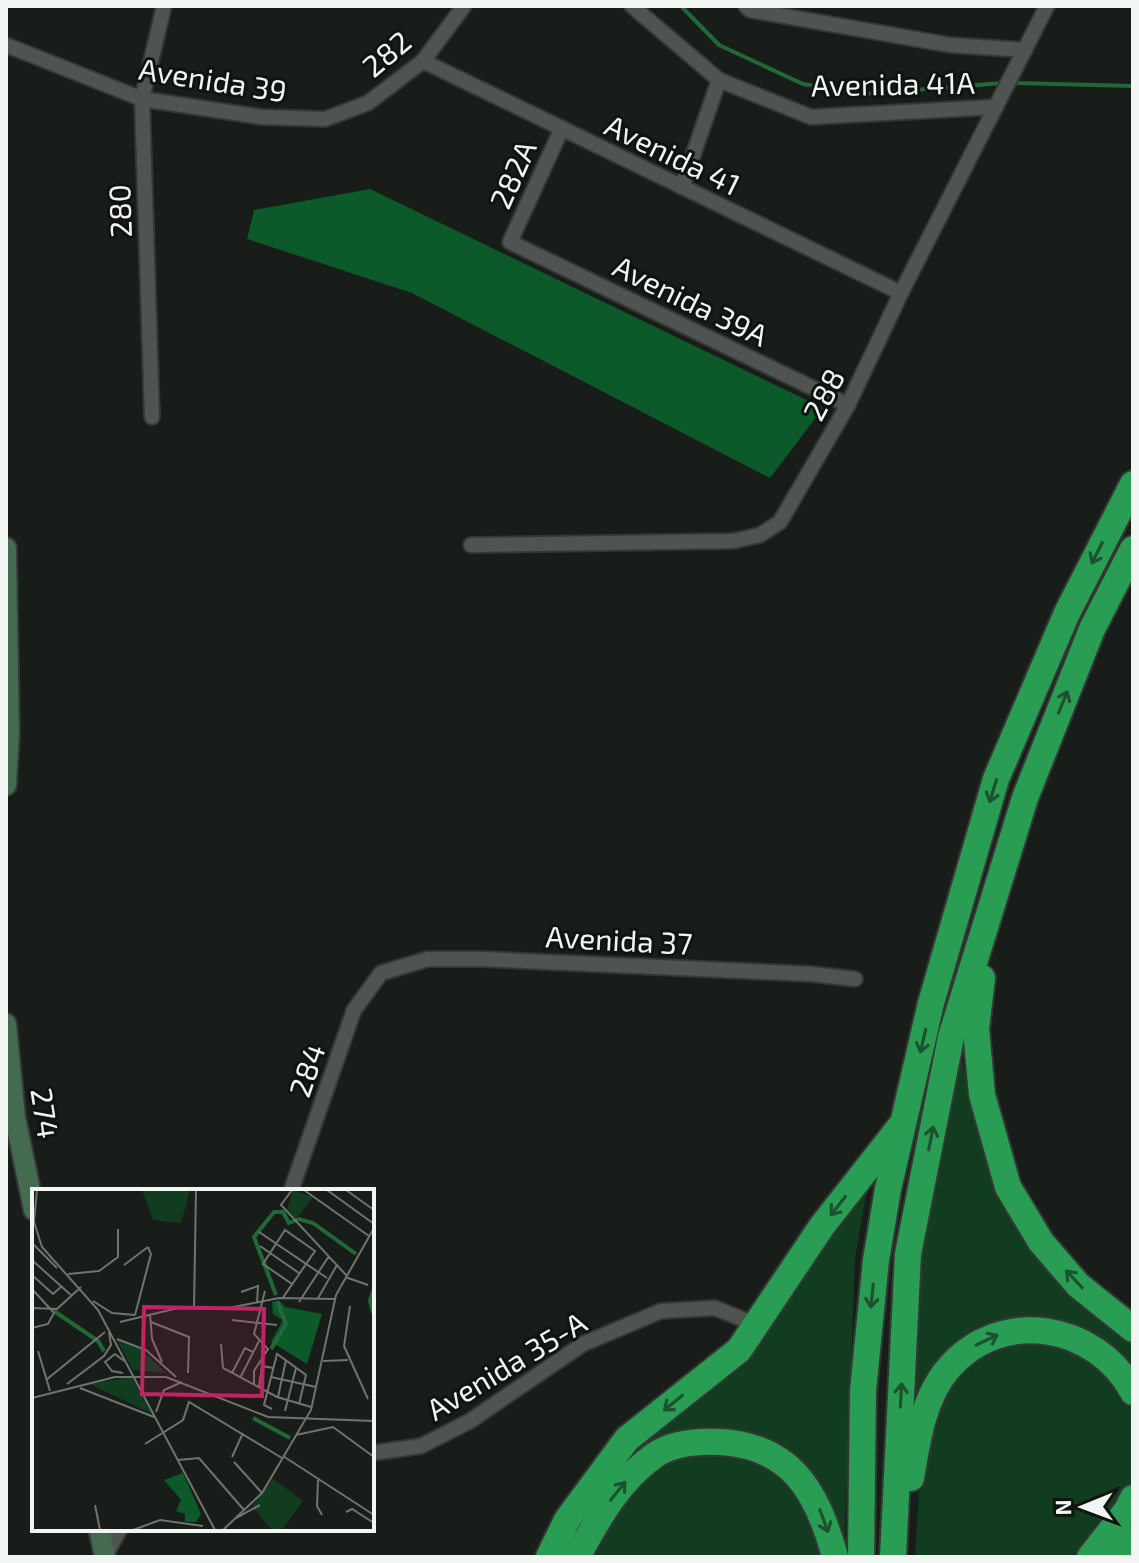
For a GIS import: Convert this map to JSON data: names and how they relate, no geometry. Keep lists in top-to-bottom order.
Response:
{
  "streets": {
    "street": [
      "282",
      "Avenida 39",
      "Avenida 41A",
      "Avenida 41",
      "282A",
      "280",
      "Avenida 39A",
      "288",
      "Avenida 37",
      "284",
      "274",
      "Avenida 35-A"
    ]
  },
  "crossings": [
    ["282", "Avenida 39"],
    ["282", "Avenida 41"],
    ["Avenida 39", "280"],
    ["Avenida 41A", "288"],
    ["Avenida 41", "282A"],
    ["Avenida 41", "288"],
    ["282A", "Avenida 39A"],
    ["Avenida 39A", "288"],
    ["Avenida 37", "284"]
  ],
  "north": "left"
}
